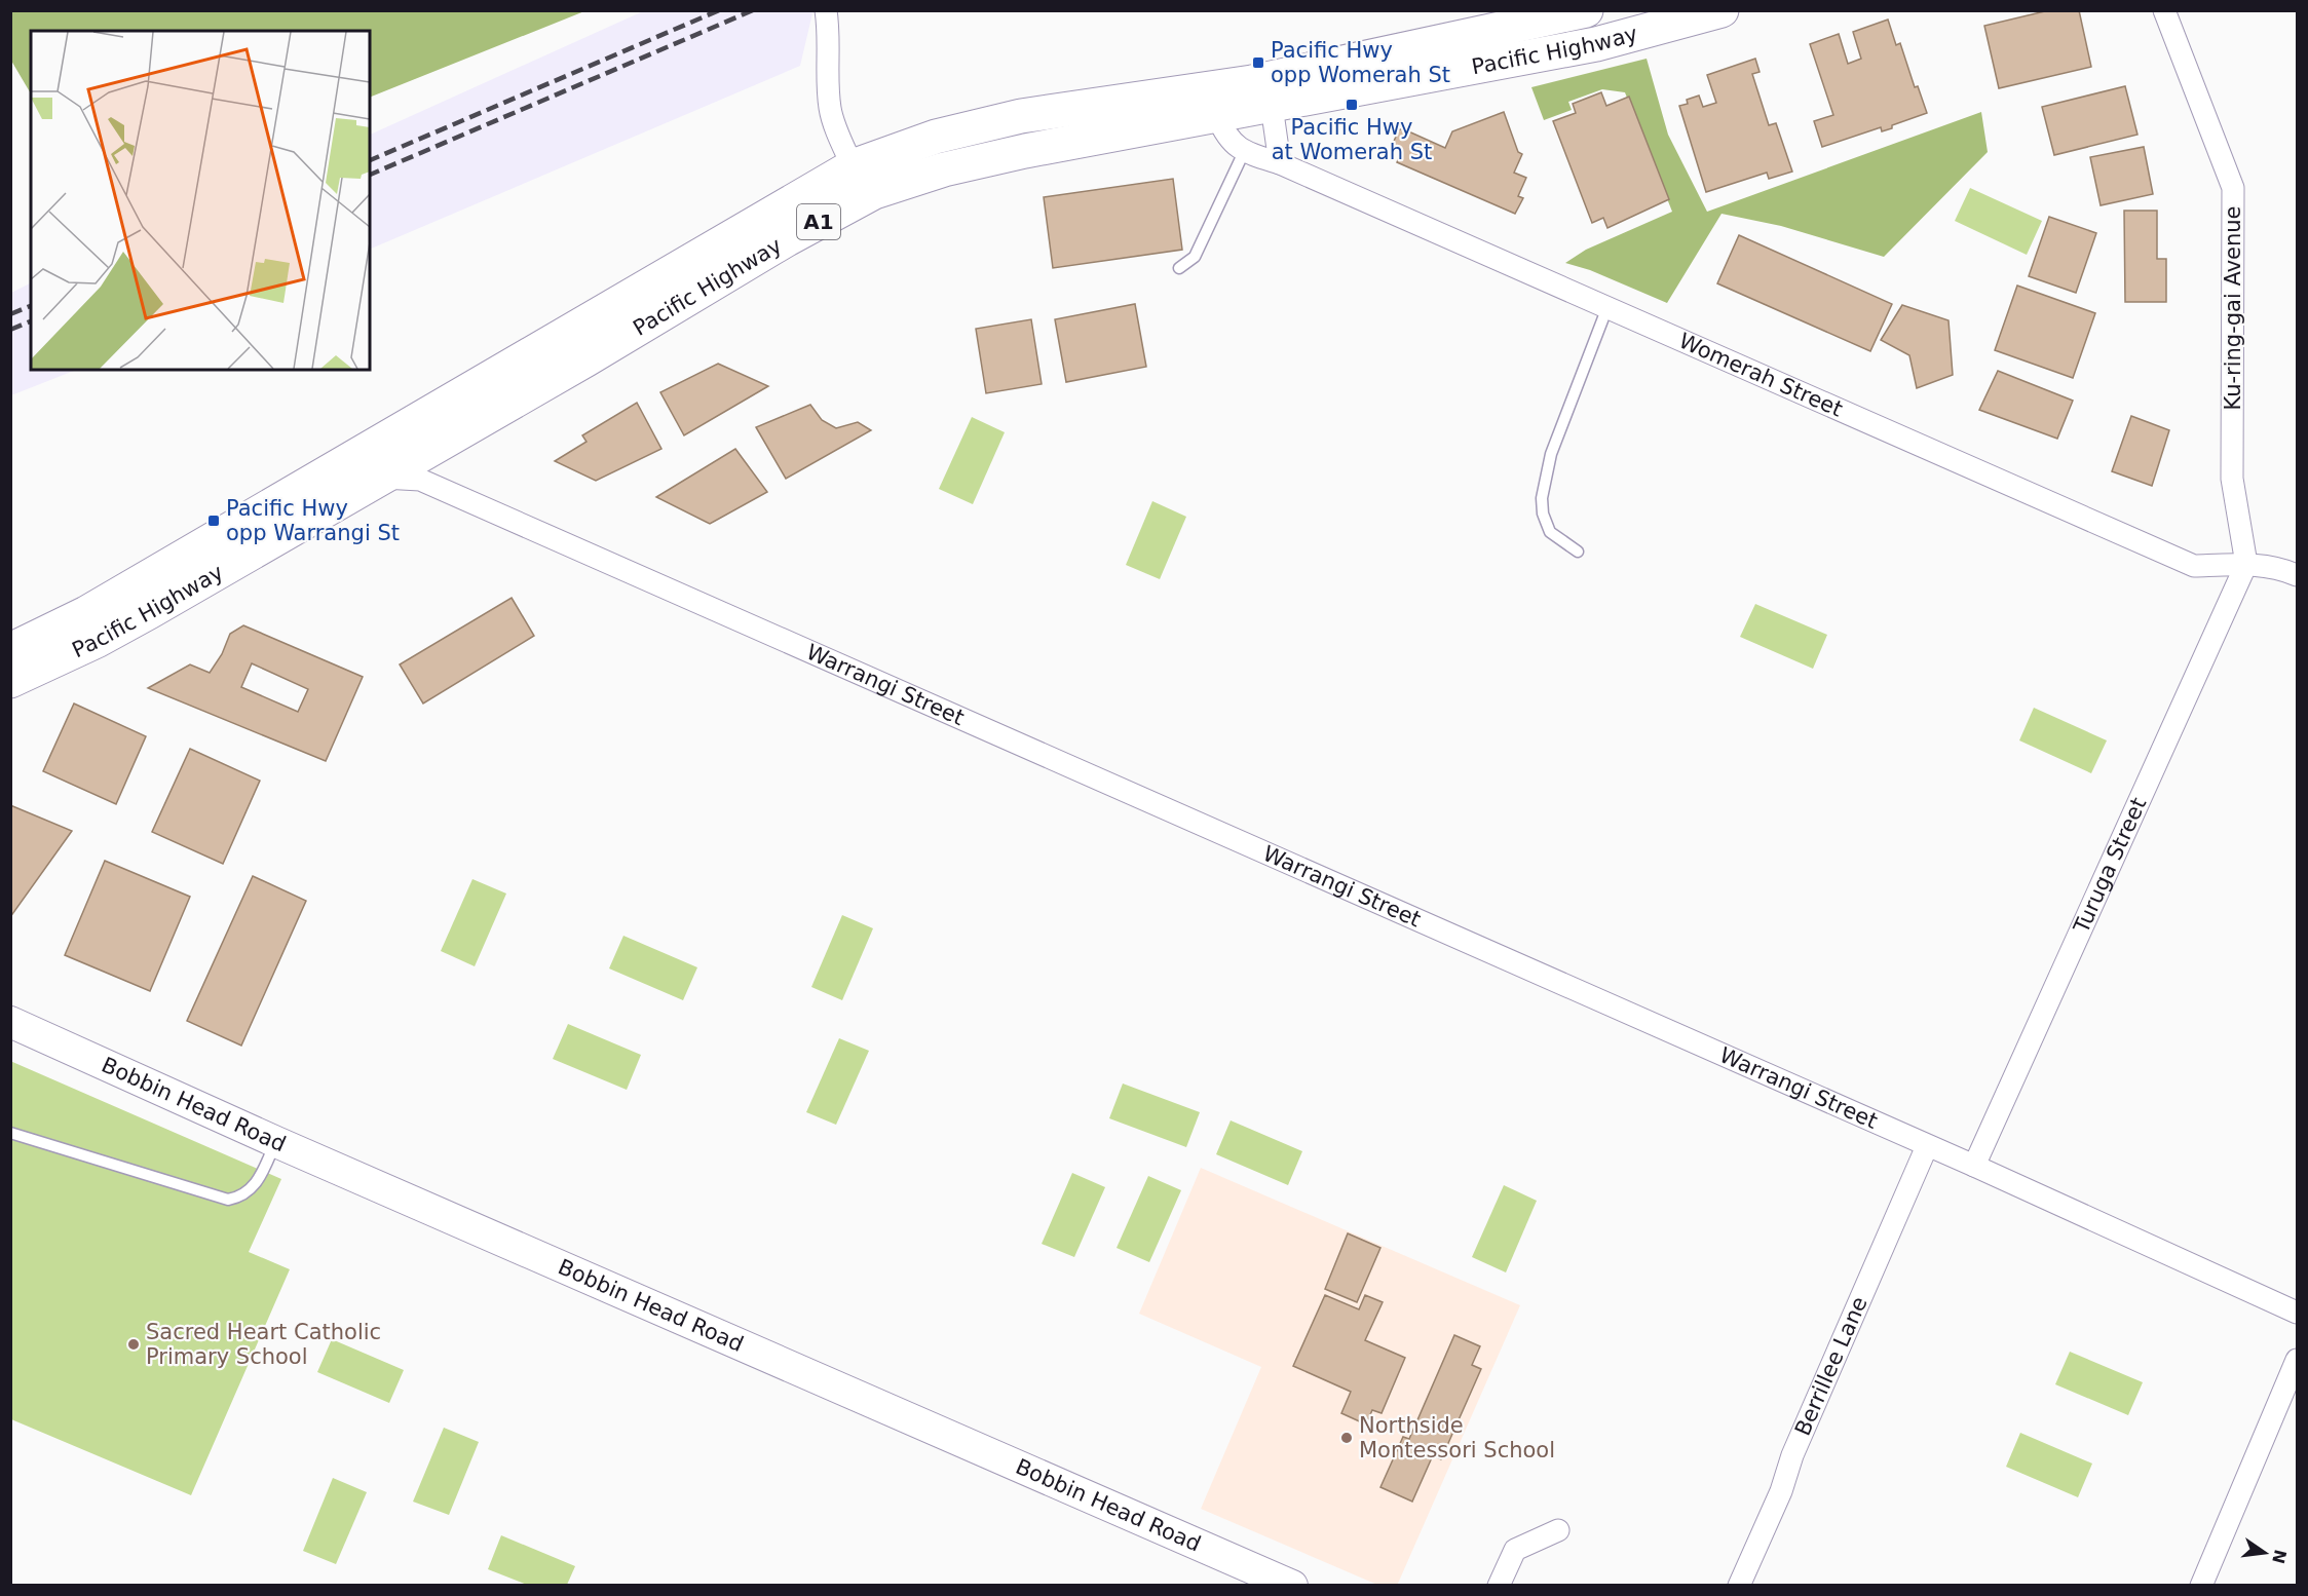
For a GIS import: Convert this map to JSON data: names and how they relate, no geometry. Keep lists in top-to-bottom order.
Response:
{
  "streets": {
    "highway": ["Pacific Highway", "A1"],
    "main road": ["Bobbin Head Road"],
    "street": [
      "Ku-ring-gai Avenue",
      "Womerah Street",
      "Warrangi Street",
      "Turuga Street",
      "Berrillee Lane"
    ]
  },
  "crossings": [
    ["Pacific Highway", "Womerah Street"],
    ["Pacific Highway", "Warrangi Street"],
    ["Ku-ring-gai Avenue", "Womerah Street"],
    ["Ku-ring-gai Avenue", "Turuga Street"],
    ["Womerah Street", "Turuga Street"],
    ["Warrangi Street", "Turuga Street"],
    ["Warrangi Street", "Berrillee Lane"]
  ],
  "places": {
    "transit": ["Pacific Hwy opp Womerah St", "Pacific Hwy at Womerah St", "Pacific Hwy opp Warrangi St"],
    "other": ["Sacred Heart Catholic Primary School", "Northside Montessori School"]
  },
  "north": "right"
}
